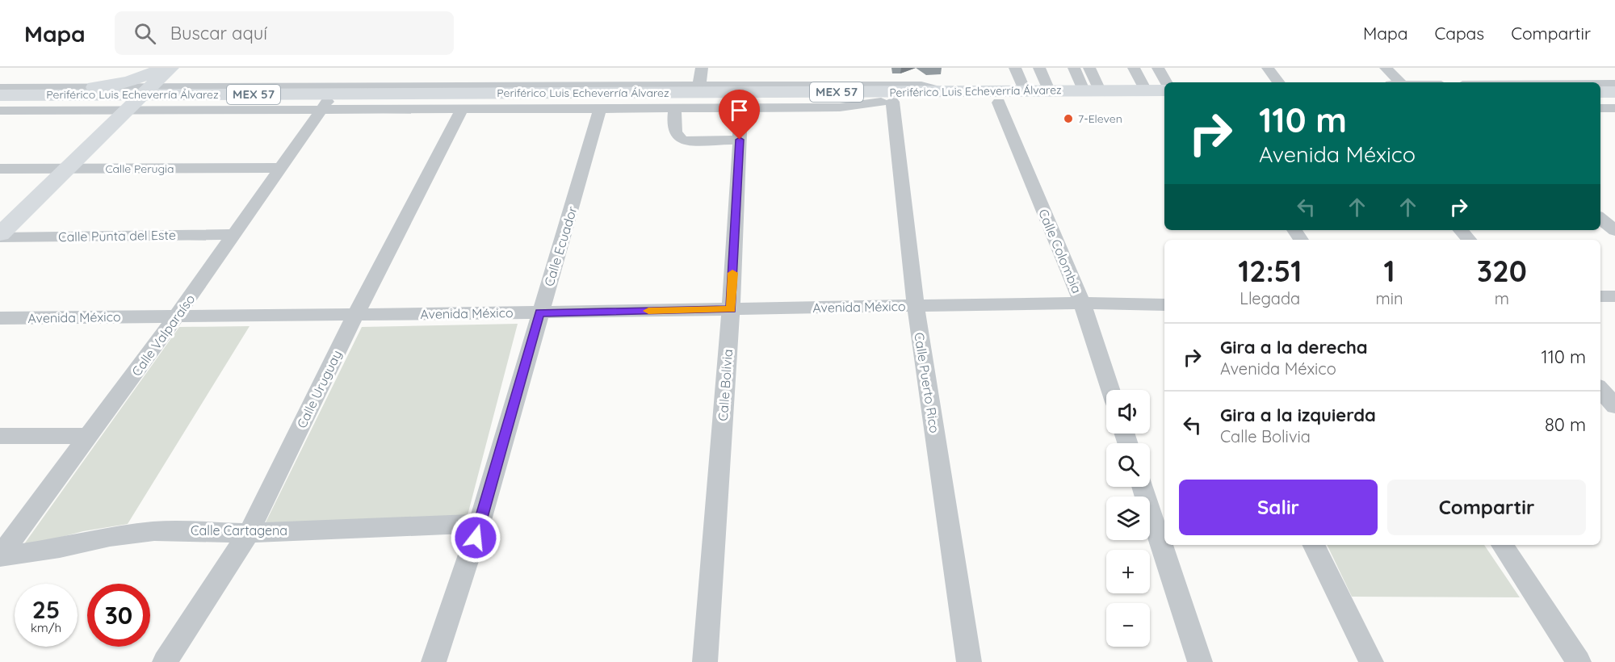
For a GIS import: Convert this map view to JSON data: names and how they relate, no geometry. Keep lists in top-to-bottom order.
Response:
{
  "streets": {
    "highway": ["Periférico Luis Echeverría Álvarez", "MEX 57"],
    "street": [
      "Calle Perugia",
      "Calle Punta del Este",
      "Calle Ecuador",
      "Calle Colombia",
      "Avenida México",
      "Calle Valparaíso",
      "Calle Puerto Rico",
      "Calle Bolivia",
      "Calle Uruguay",
      "Calle Cartagena"
    ]
  },
  "crossings": [
    ["Periférico Luis Echeverría Álvarez", "Calle Colombia"],
    ["Periférico Luis Echeverría Álvarez", "Calle Puerto Rico"],
    ["Calle Perugia", "Calle Valparaíso"],
    ["Calle Punta del Este", "Calle Valparaíso"],
    ["Calle Ecuador", "Avenida México"],
    ["Calle Ecuador", "Calle Cartagena"],
    ["Calle Colombia", "Avenida México"],
    ["Avenida México", "Calle Valparaíso"],
    ["Avenida México", "Calle Puerto Rico"],
    ["Avenida México", "Calle Bolivia"],
    ["Avenida México", "Calle Uruguay"],
    ["Calle Valparaíso", "Calle Cartagena"],
    ["Calle Uruguay", "Calle Cartagena"]
  ],
  "places": ["7-Eleven"],
  "page": {
    "header": "Mapa",
    "search": "Buscar aquí",
    "nav": ["Mapa", "Capas", "Compartir"],
    "turn": ["110 m", "Avenida México"],
    "eta": [
      "12:51",
      "Llegada",
      "1",
      "min",
      "320",
      "m"
    ],
    "list": [
      {
        "name": "Gira a la derecha",
        "note": "Avenida México",
        "value": "110 m"
      },
      {
        "name": "Gira a la izquierda",
        "note": "Calle Bolivia",
        "value": "80 m"
      }
    ],
    "map_buttons": ["+", "−"],
    "buttons": ["Salir", "Compartir"],
    "speed": "25 km/h",
    "limit": "30"
  }
}
